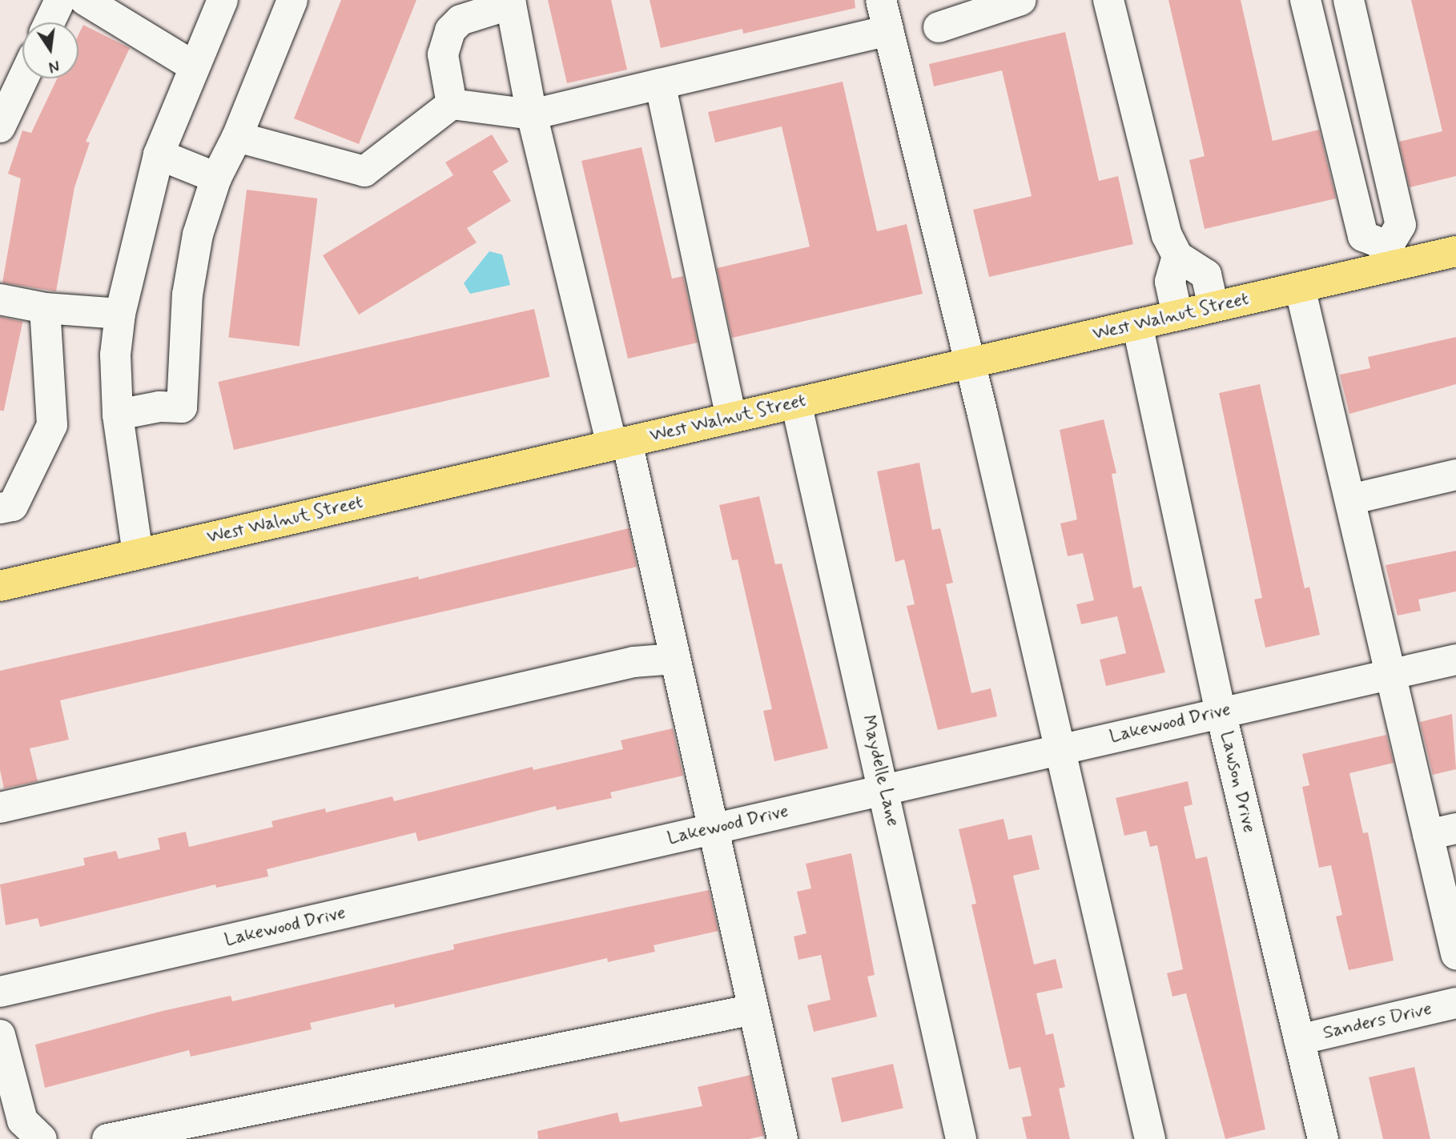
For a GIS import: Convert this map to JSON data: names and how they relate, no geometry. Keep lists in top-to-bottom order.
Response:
{
  "streets": {
    "main road": ["West Walnut Street"],
    "street": [
      "Lakewood Drive",
      "Maydelle Lane",
      "Lawson Drive",
      "Sanders Drive"
    ]
  },
  "crossings": [
    ["West Walnut Street", "Maydelle Lane"],
    ["West Walnut Street", "Lawson Drive"],
    ["Lakewood Drive", "Maydelle Lane"],
    ["Lakewood Drive", "Lawson Drive"],
    ["Lawson Drive", "Sanders Drive"]
  ],
  "north": "bottom"
}
